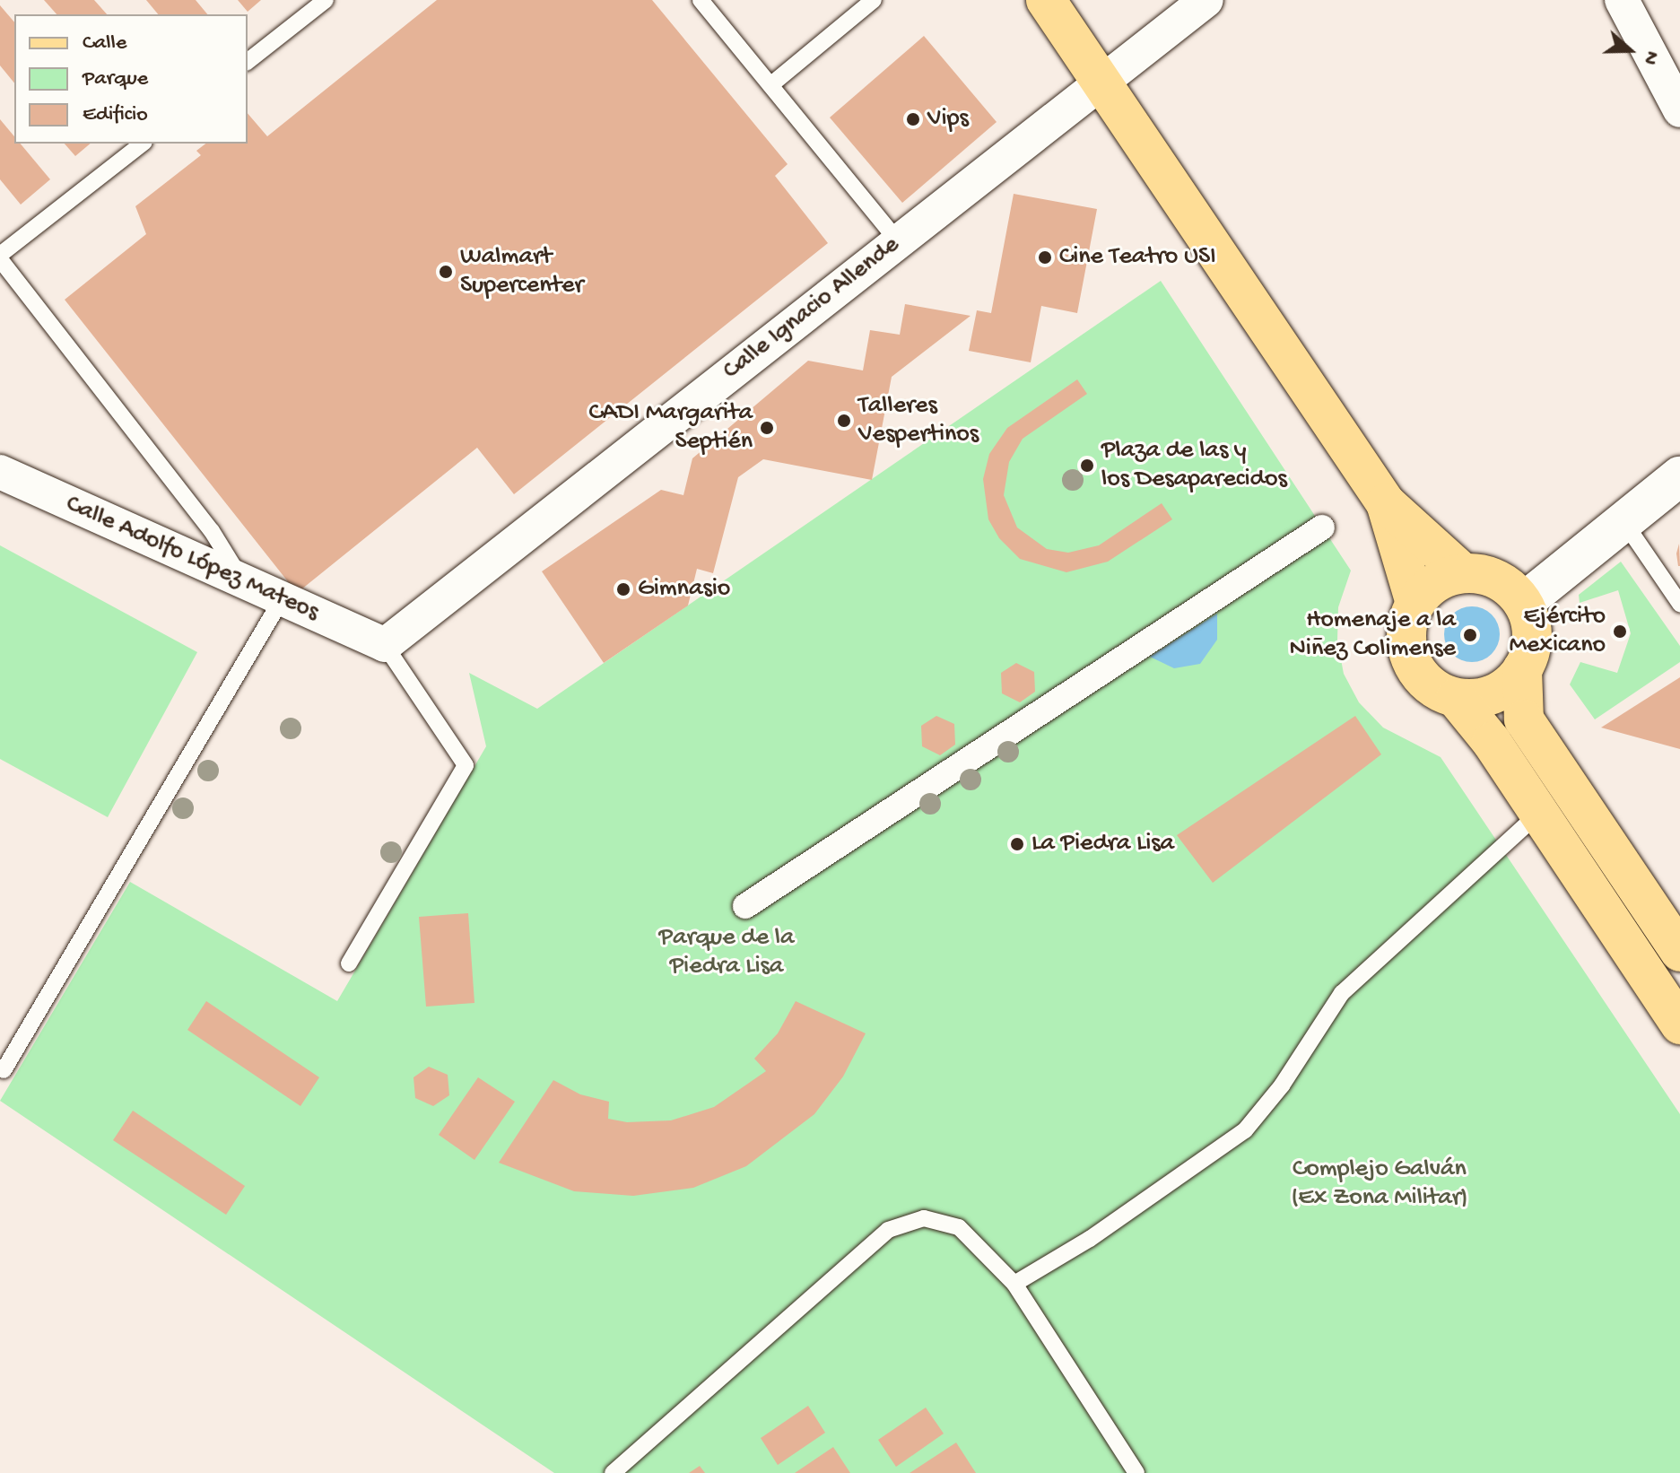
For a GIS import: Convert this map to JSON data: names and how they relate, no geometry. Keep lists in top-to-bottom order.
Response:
{
  "streets": {
    "street": ["Calle Ignacio Allende", "Calle Adolfo López Mateos"]
  },
  "crossings": [
    ["Calle Ignacio Allende", "Calle Adolfo López Mateos"]
  ],
  "parks": ["Parque de la Piedra Lisa", "Complejo Galván (Ex Zona Militar)"],
  "places": [
    "Vips",
    "Cine Teatro USI",
    "Walmart Supercenter",
    "Talleres Vespertinos",
    "CADI Margarita Septién",
    "Plaza de las y los Desaparecidos",
    "Gimnasio",
    "Ejército Mexicano",
    "Homenaje a la Niñez Colimense",
    "La Piedra Lisa"
  ],
  "legend": ["Calle", "Parque", "Edificio"],
  "north": "right"
}
